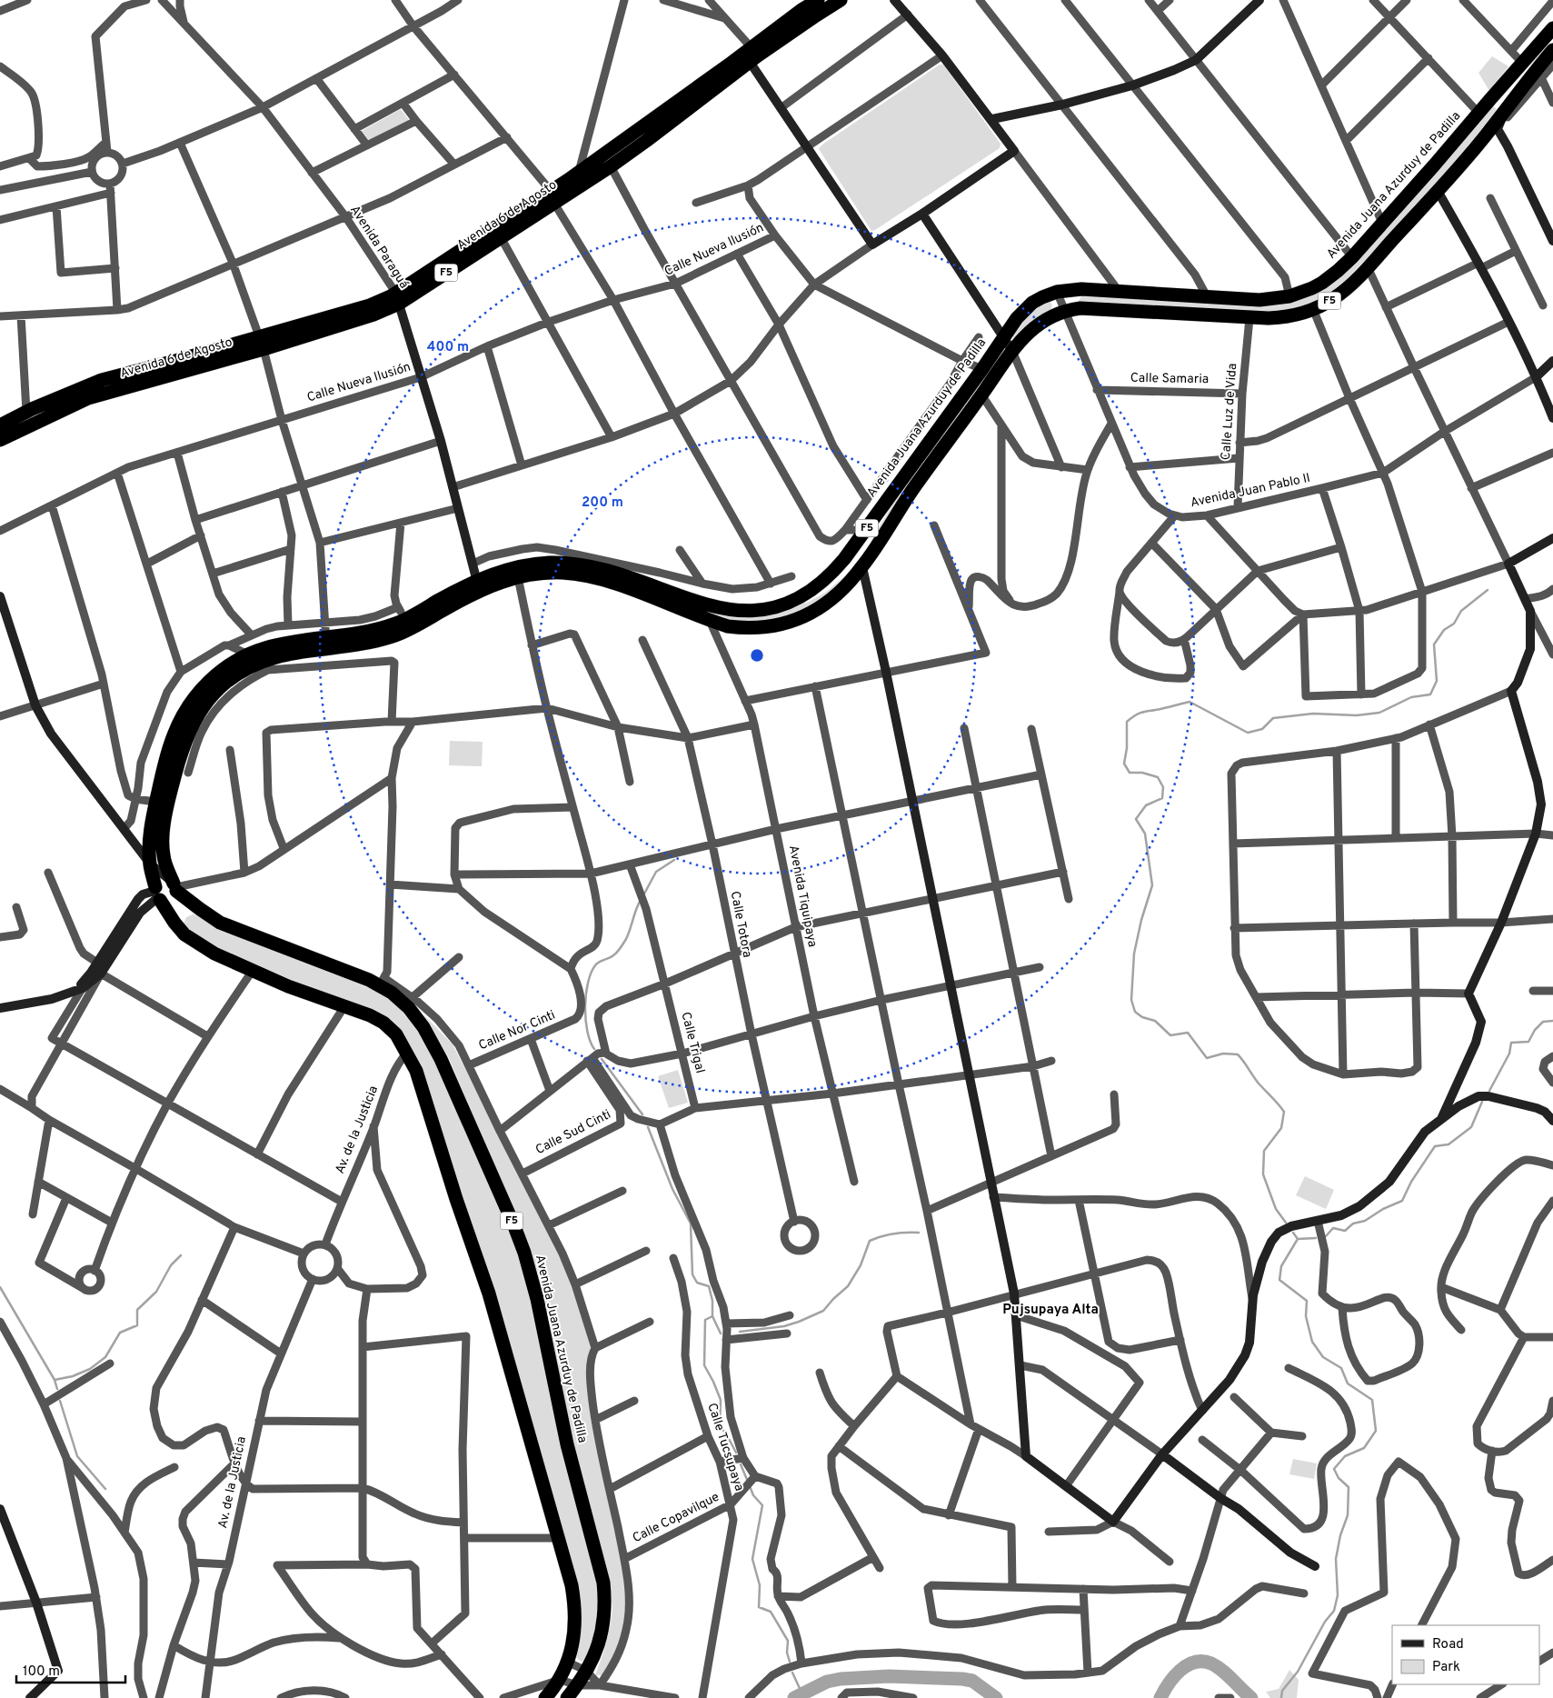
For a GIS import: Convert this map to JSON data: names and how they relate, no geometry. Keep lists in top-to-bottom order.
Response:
{
  "streets": {
    "highway": ["Avenida Juana Azurduy de Padilla", "Avenida 6 de Agosto", "F5"],
    "street": [
      "Avenida Paraguá",
      "Calle Nueva Ilusión",
      "Calle Samaria",
      "Calle Luz de Vida",
      "Avenida Juan Pablo II",
      "Avenida Tiquipaya",
      "Calle Totora",
      "Calle Nor Cinti",
      "Calle Trigal",
      "Av. de la Justicia",
      "Calle Sud Cinti",
      "Calle Tucsupaya",
      "Calle Copavilque"
    ]
  },
  "crossings": [
    ["Avenida Juana Azurduy de Padilla", "Avenida Paraguá"],
    ["Avenida Juana Azurduy de Padilla", "Calle Luz de Vida"],
    ["Avenida Juana Azurduy de Padilla", "Avenida Juan Pablo II"],
    ["Avenida Juana Azurduy de Padilla", "Avenida Tiquipaya"],
    ["Avenida Juana Azurduy de Padilla", "Av. de la Justicia"],
    ["Avenida 6 de Agosto", "Avenida Paraguá"],
    ["Avenida Paraguá", "Calle Nueva Ilusión"],
    ["Calle Samaria", "Calle Luz de Vida"],
    ["Calle Samaria", "Avenida Juan Pablo II"],
    ["Calle Luz de Vida", "Avenida Juan Pablo II"],
    ["Calle Tucsupaya", "Calle Copavilque"]
  ],
  "districts": ["Pujsupaya Alta"],
  "legend": ["Road", "Park"],
  "scale_bar": "100 m",
  "rings": ["400 m", "200 m"]
}
